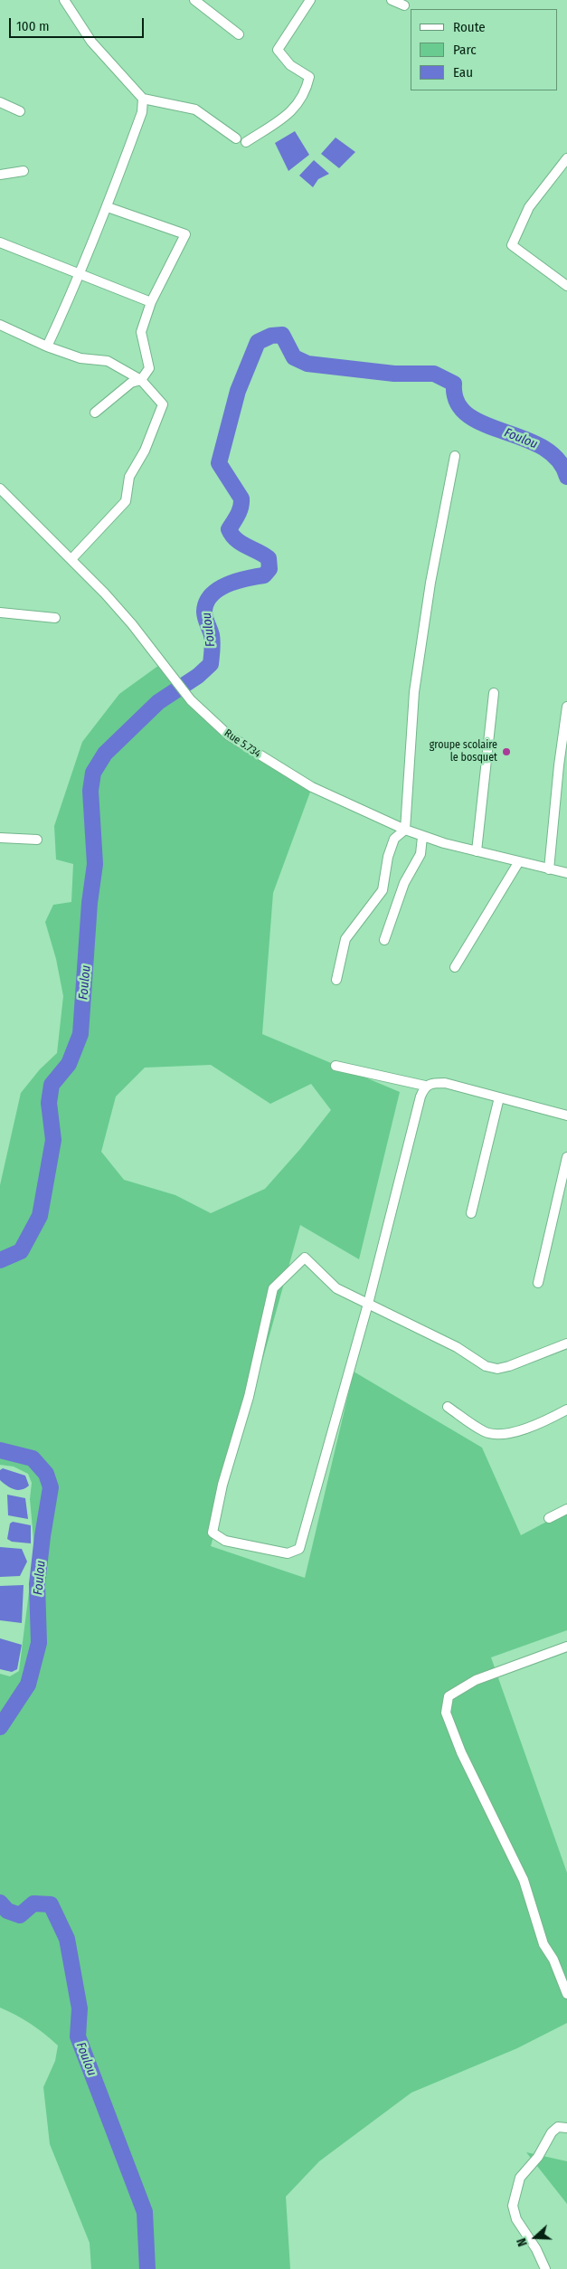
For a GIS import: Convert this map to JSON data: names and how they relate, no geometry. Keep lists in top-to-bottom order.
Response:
{
  "streets": {
    "street": ["Rue 5.734"]
  },
  "water": ["Foulou"],
  "places": ["groupe scolaire le bosquet"],
  "legend": ["Route", "Parc", "Eau"],
  "scale_bar": "100 m",
  "north": "left"
}
